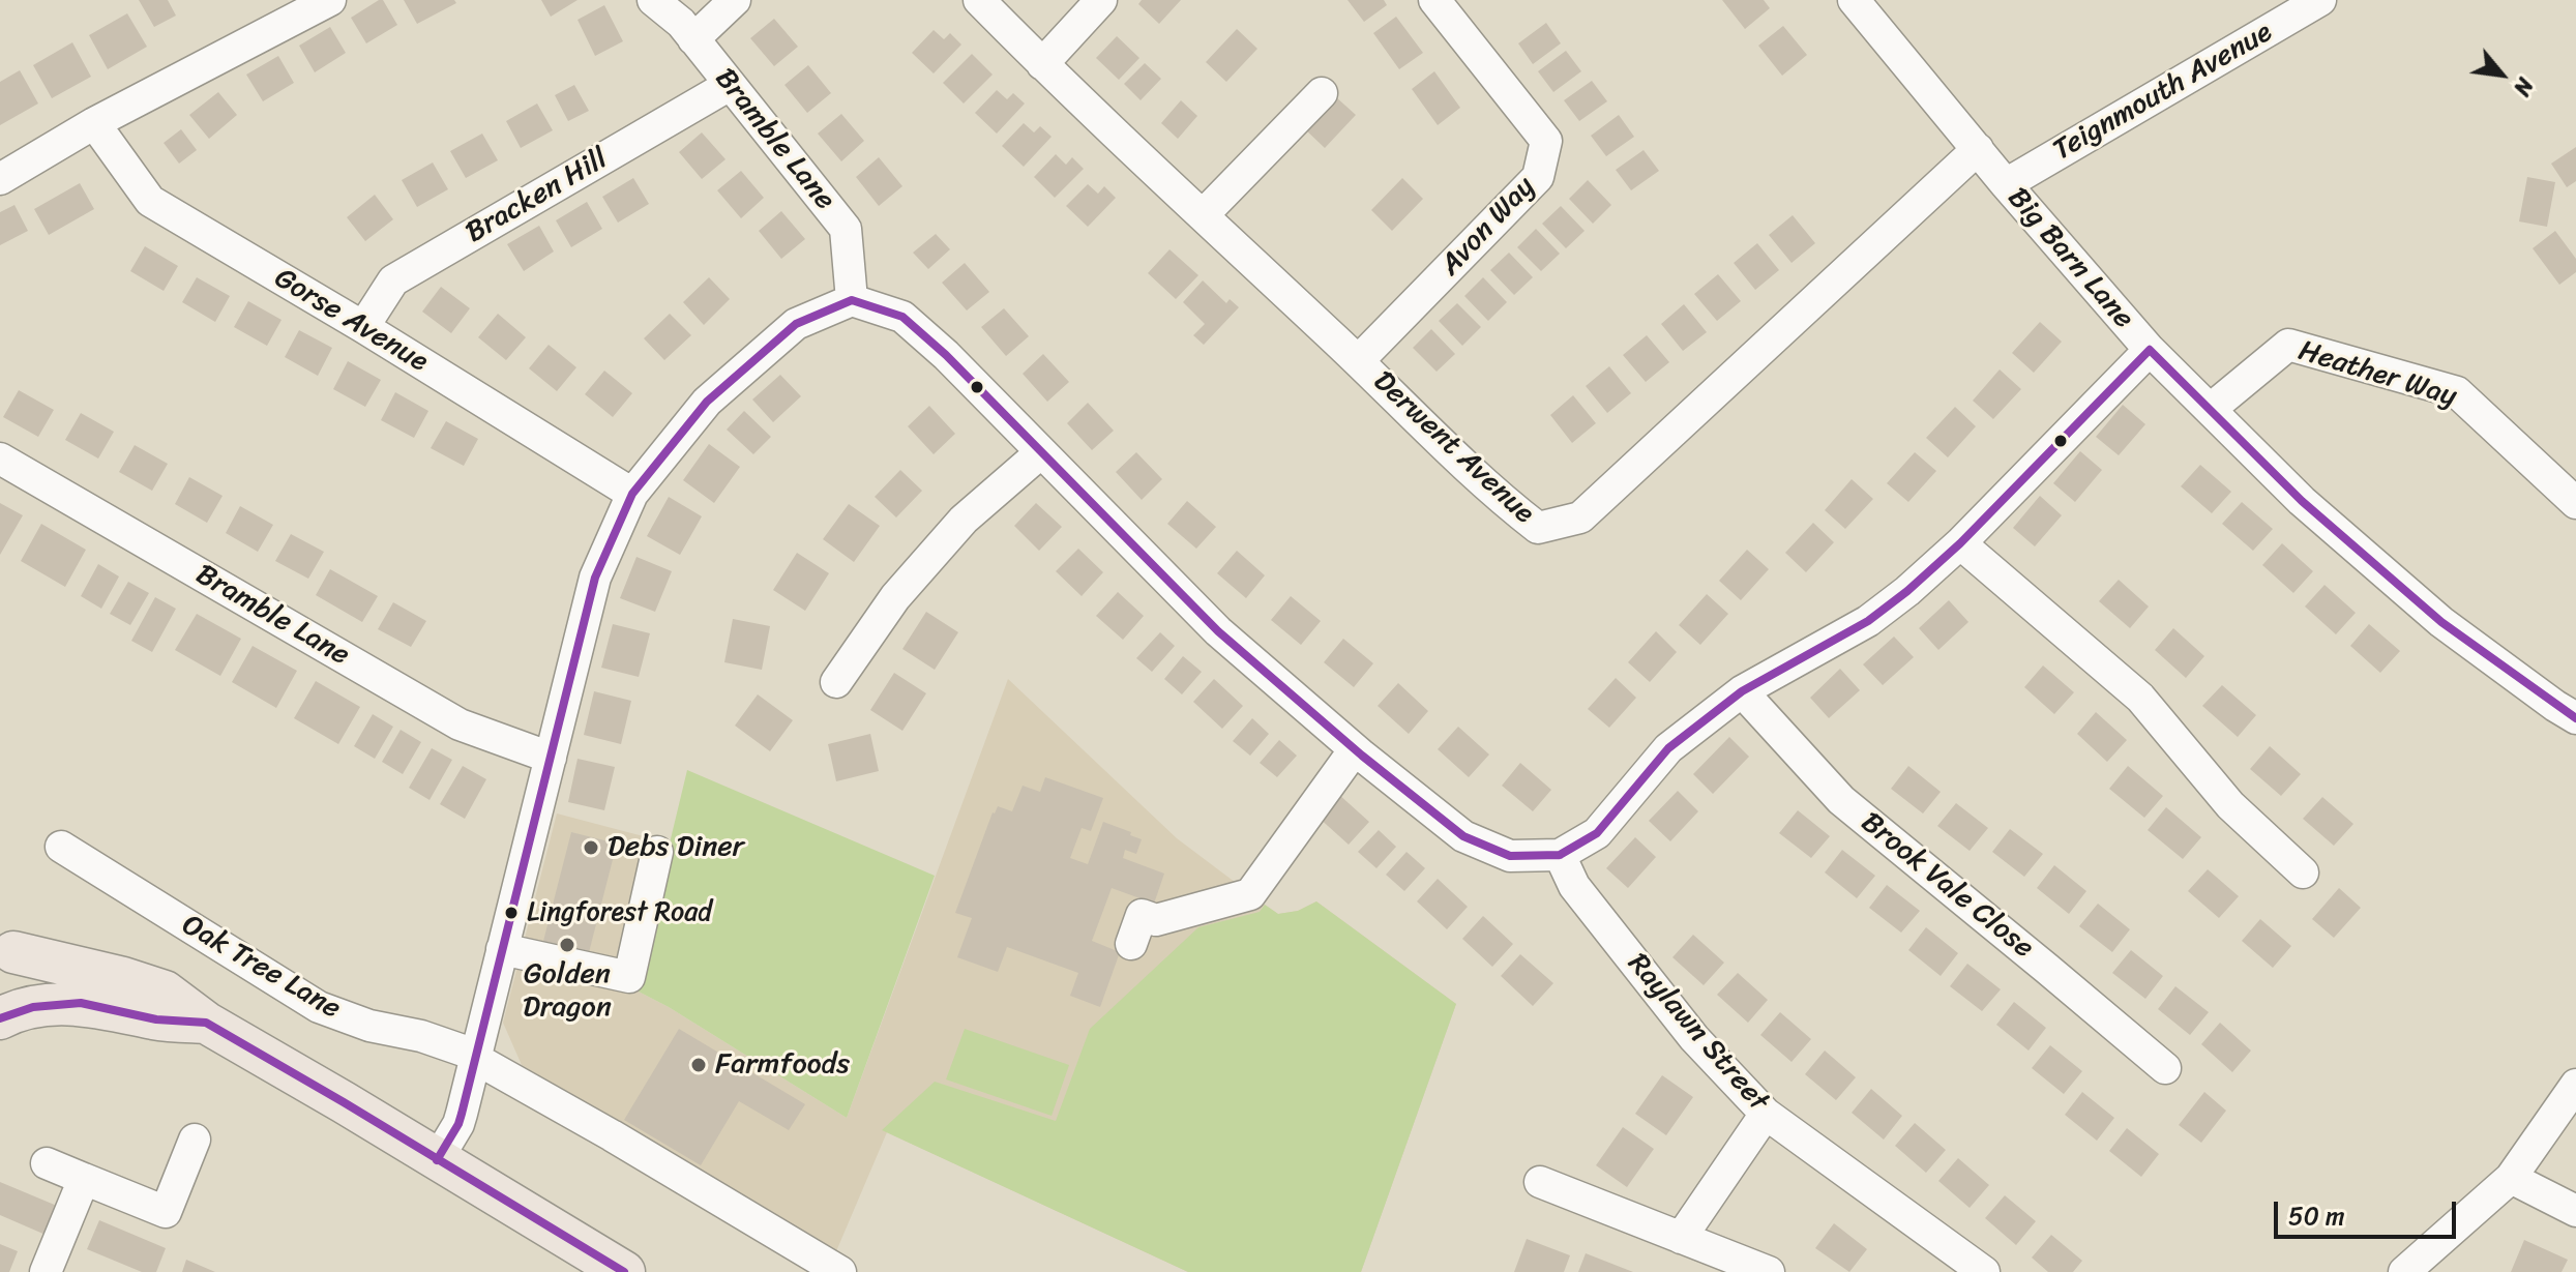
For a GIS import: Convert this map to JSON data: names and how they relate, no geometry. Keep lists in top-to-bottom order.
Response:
{
  "streets": {
    "street": [
      "Teignmouth Avenue",
      "Bramble Lane",
      "Bracken Hill",
      "Avon Way",
      "Big Barn Lane",
      "Gorse Avenue",
      "Heather Way",
      "Derwent Avenue",
      "Brook Vale Close",
      "Oak Tree Lane",
      "Raylawn Street"
    ]
  },
  "crossings": [
    ["Teignmouth Avenue", "Big Barn Lane"],
    ["Bramble Lane", "Bracken Hill"],
    ["Bracken Hill", "Gorse Avenue"],
    ["Avon Way", "Derwent Avenue"],
    ["Big Barn Lane", "Heather Way"],
    ["Big Barn Lane", "Derwent Avenue"]
  ],
  "places": [
    "Debs Diner",
    "Lingforest Road",
    "Golden Dragon",
    "Farmfoods"
  ],
  "scale_bar": "50 m",
  "north": "bottom right"
}
